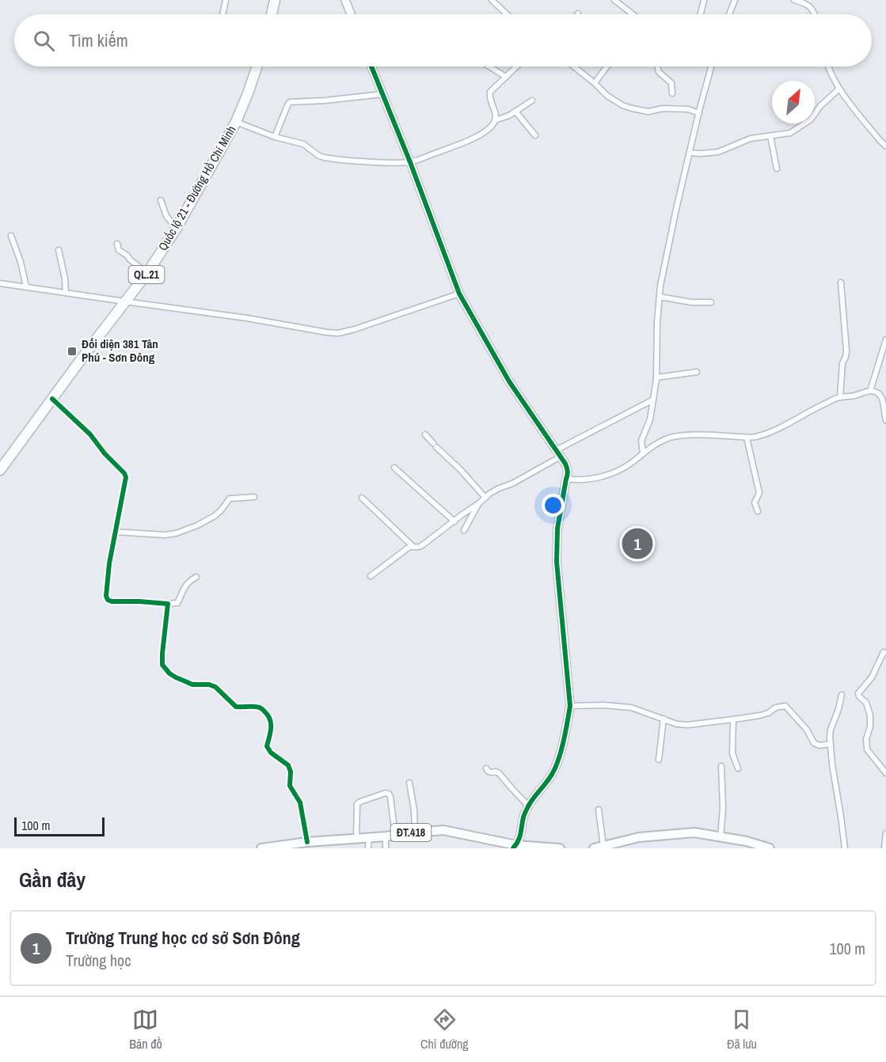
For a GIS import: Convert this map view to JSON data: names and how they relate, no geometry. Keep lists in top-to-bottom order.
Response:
{
  "streets": {
    "highway": ["Quốc lộ 21 - Đường Hồ Chí Minh", "QL.21"],
    "main road": ["ĐT.418"]
  },
  "places": {
    "transit": ["Đối diện 381 Tân Phú - Sơn Đông"]
  },
  "scale_bar": "100 m",
  "north": "top right",
  "page": {
    "search": "Tìm kiếm",
    "pins": "1",
    "scale": "100 m",
    "heading": "Gần đây",
    "list": [
      {
        "mark": "1",
        "name": "Trường Trung học cơ sở Sơn Đông",
        "note": "Trường học",
        "value": "100 m"
      }
    ],
    "nav": ["Bản đồ", "Chỉ đường", "Đã lưu"]
  }
}
